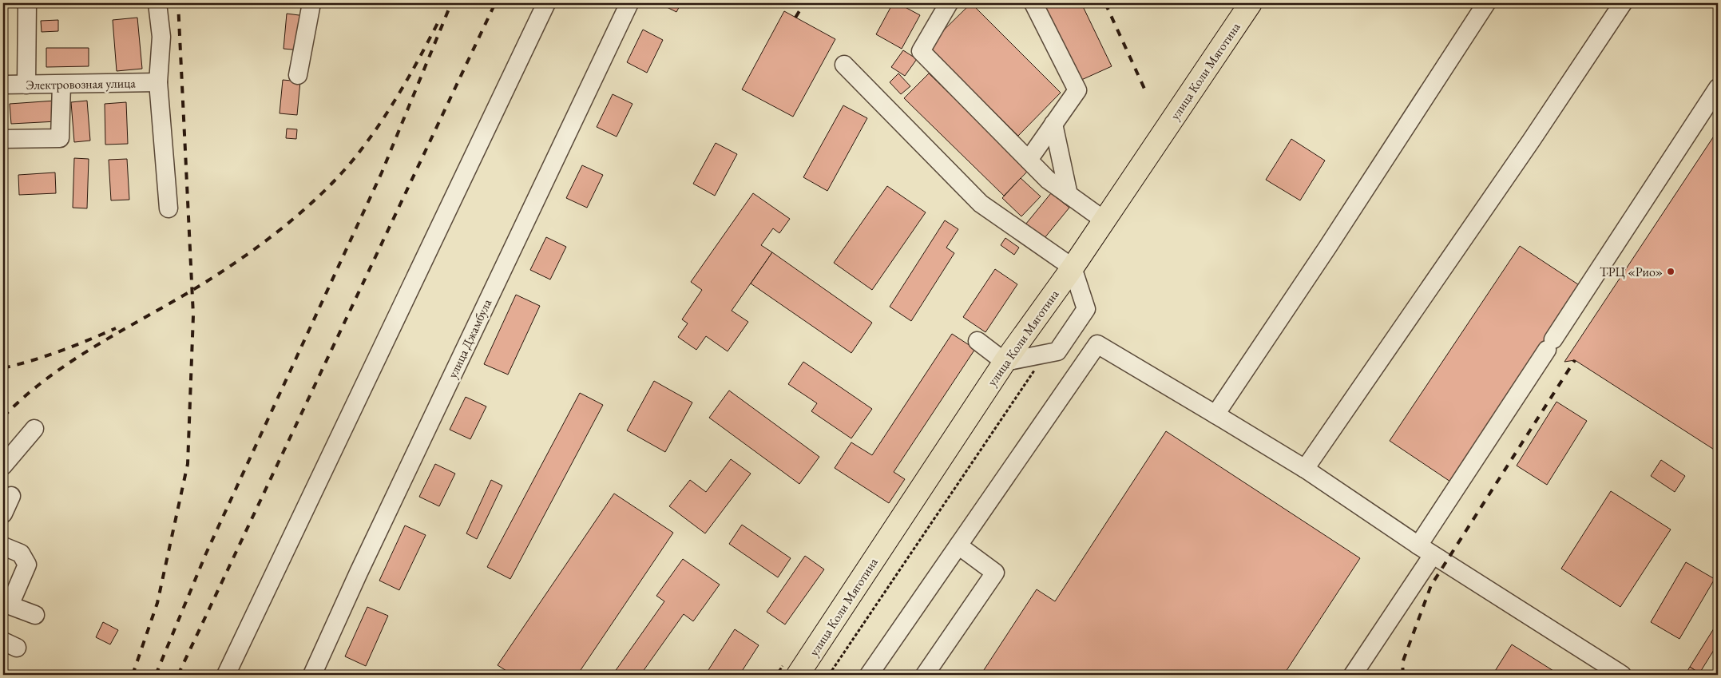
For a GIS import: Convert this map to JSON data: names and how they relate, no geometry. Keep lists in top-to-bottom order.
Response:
{
  "streets": {
    "main road": ["улица Коли Мяготина"],
    "street": ["Электровозная улица", "улица Джамбула"]
  },
  "places": ["ТРЦ «Рио»"]
}
